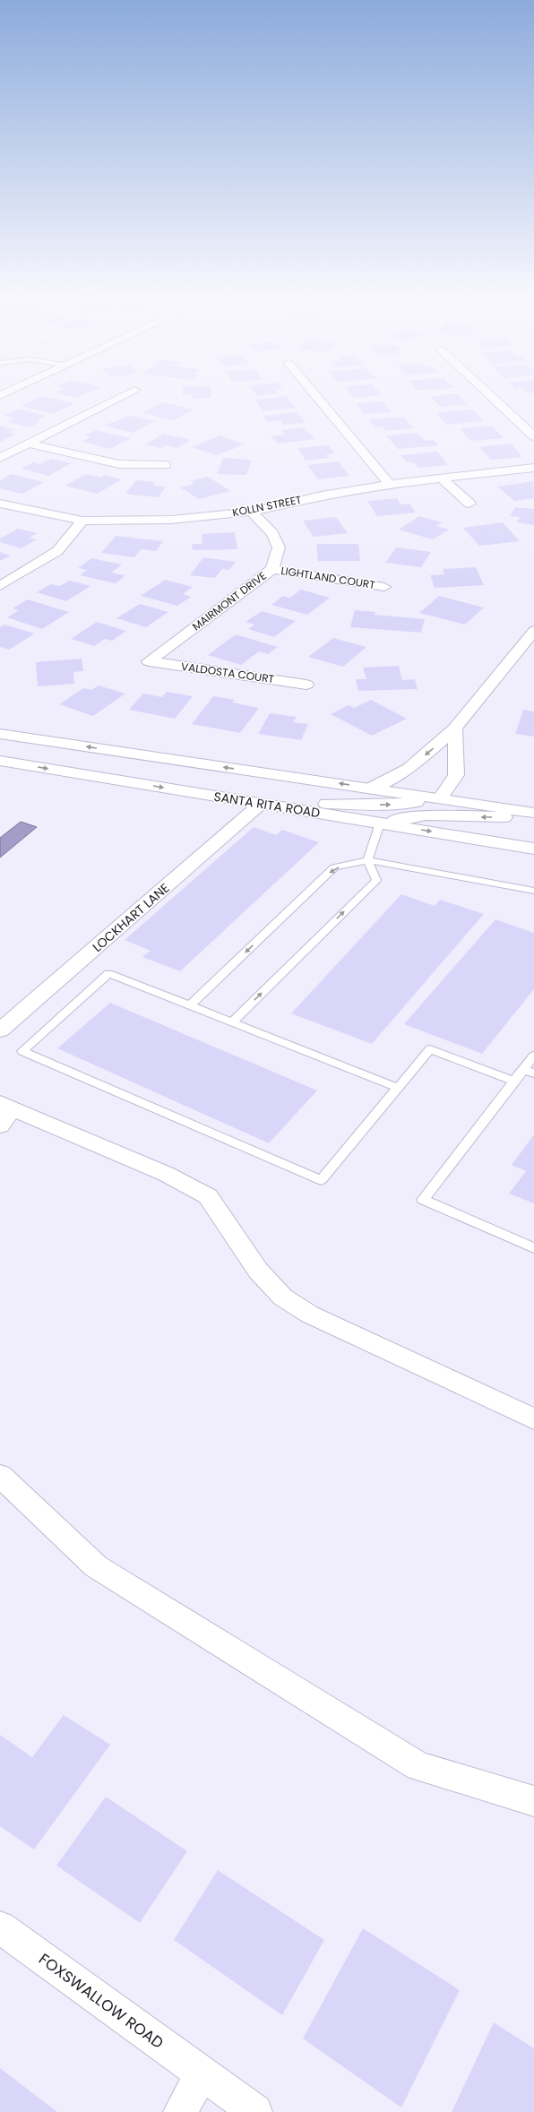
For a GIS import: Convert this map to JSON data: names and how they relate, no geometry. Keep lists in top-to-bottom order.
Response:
{
  "streets": {
    "street": [
      "KOLLN STREET",
      "LIGHTLAND COURT",
      "MAIRMONT DRIVE",
      "VALDOSTA COURT",
      "SANTA RITA ROAD",
      "LOCKHART LANE",
      "FOXSWALLOW ROAD"
    ]
  },
  "crossings": [
    ["KOLLN STREET", "MAIRMONT DRIVE"],
    ["LIGHTLAND COURT", "MAIRMONT DRIVE"],
    ["MAIRMONT DRIVE", "VALDOSTA COURT"],
    ["SANTA RITA ROAD", "LOCKHART LANE"]
  ]
}
